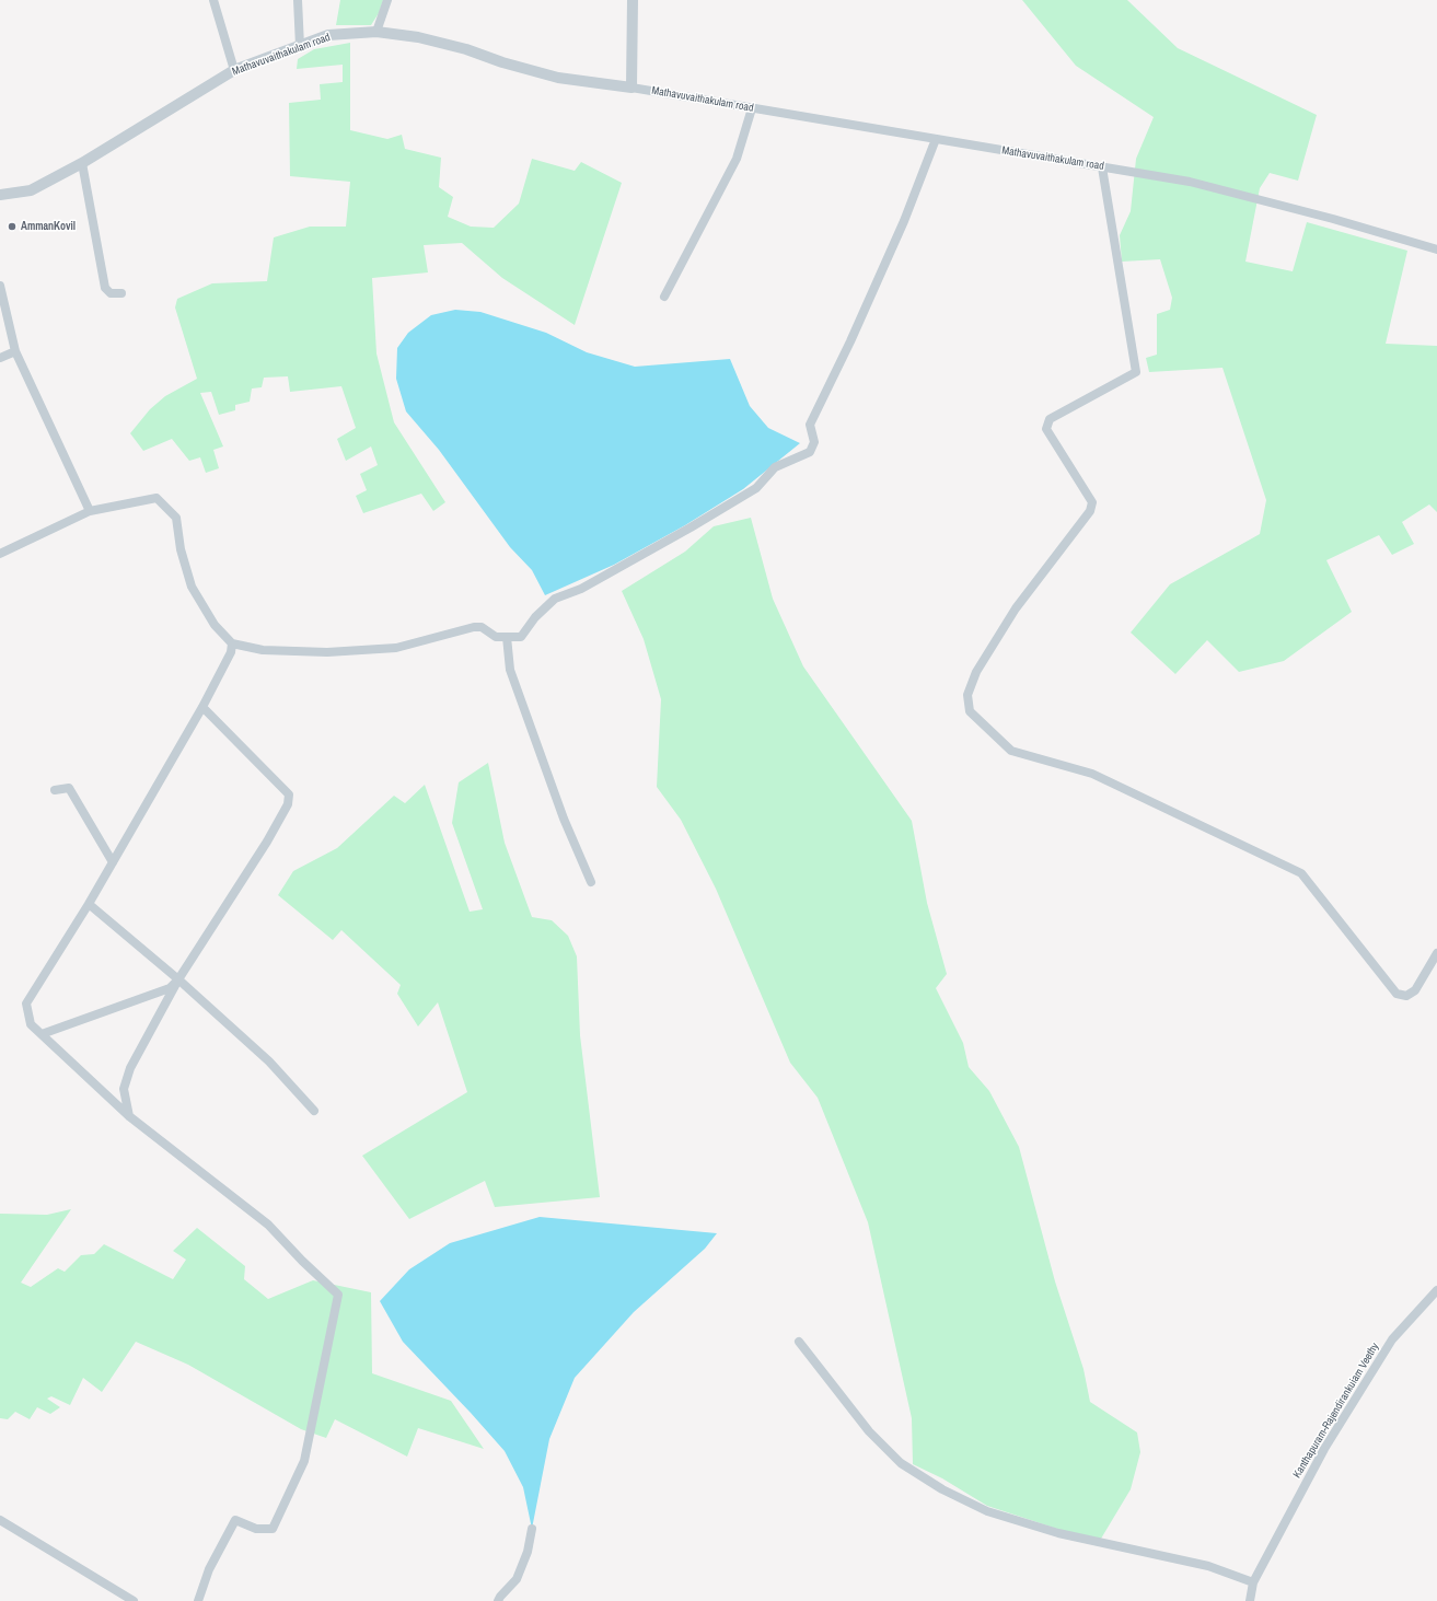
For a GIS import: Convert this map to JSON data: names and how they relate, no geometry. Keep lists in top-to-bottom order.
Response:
{
  "streets": {
    "street": ["Mathavuvaithakulam road", "Kanthapuram-Rajendirankuiam Veethy"]
  },
  "places": ["AmmanKovil"]
}
